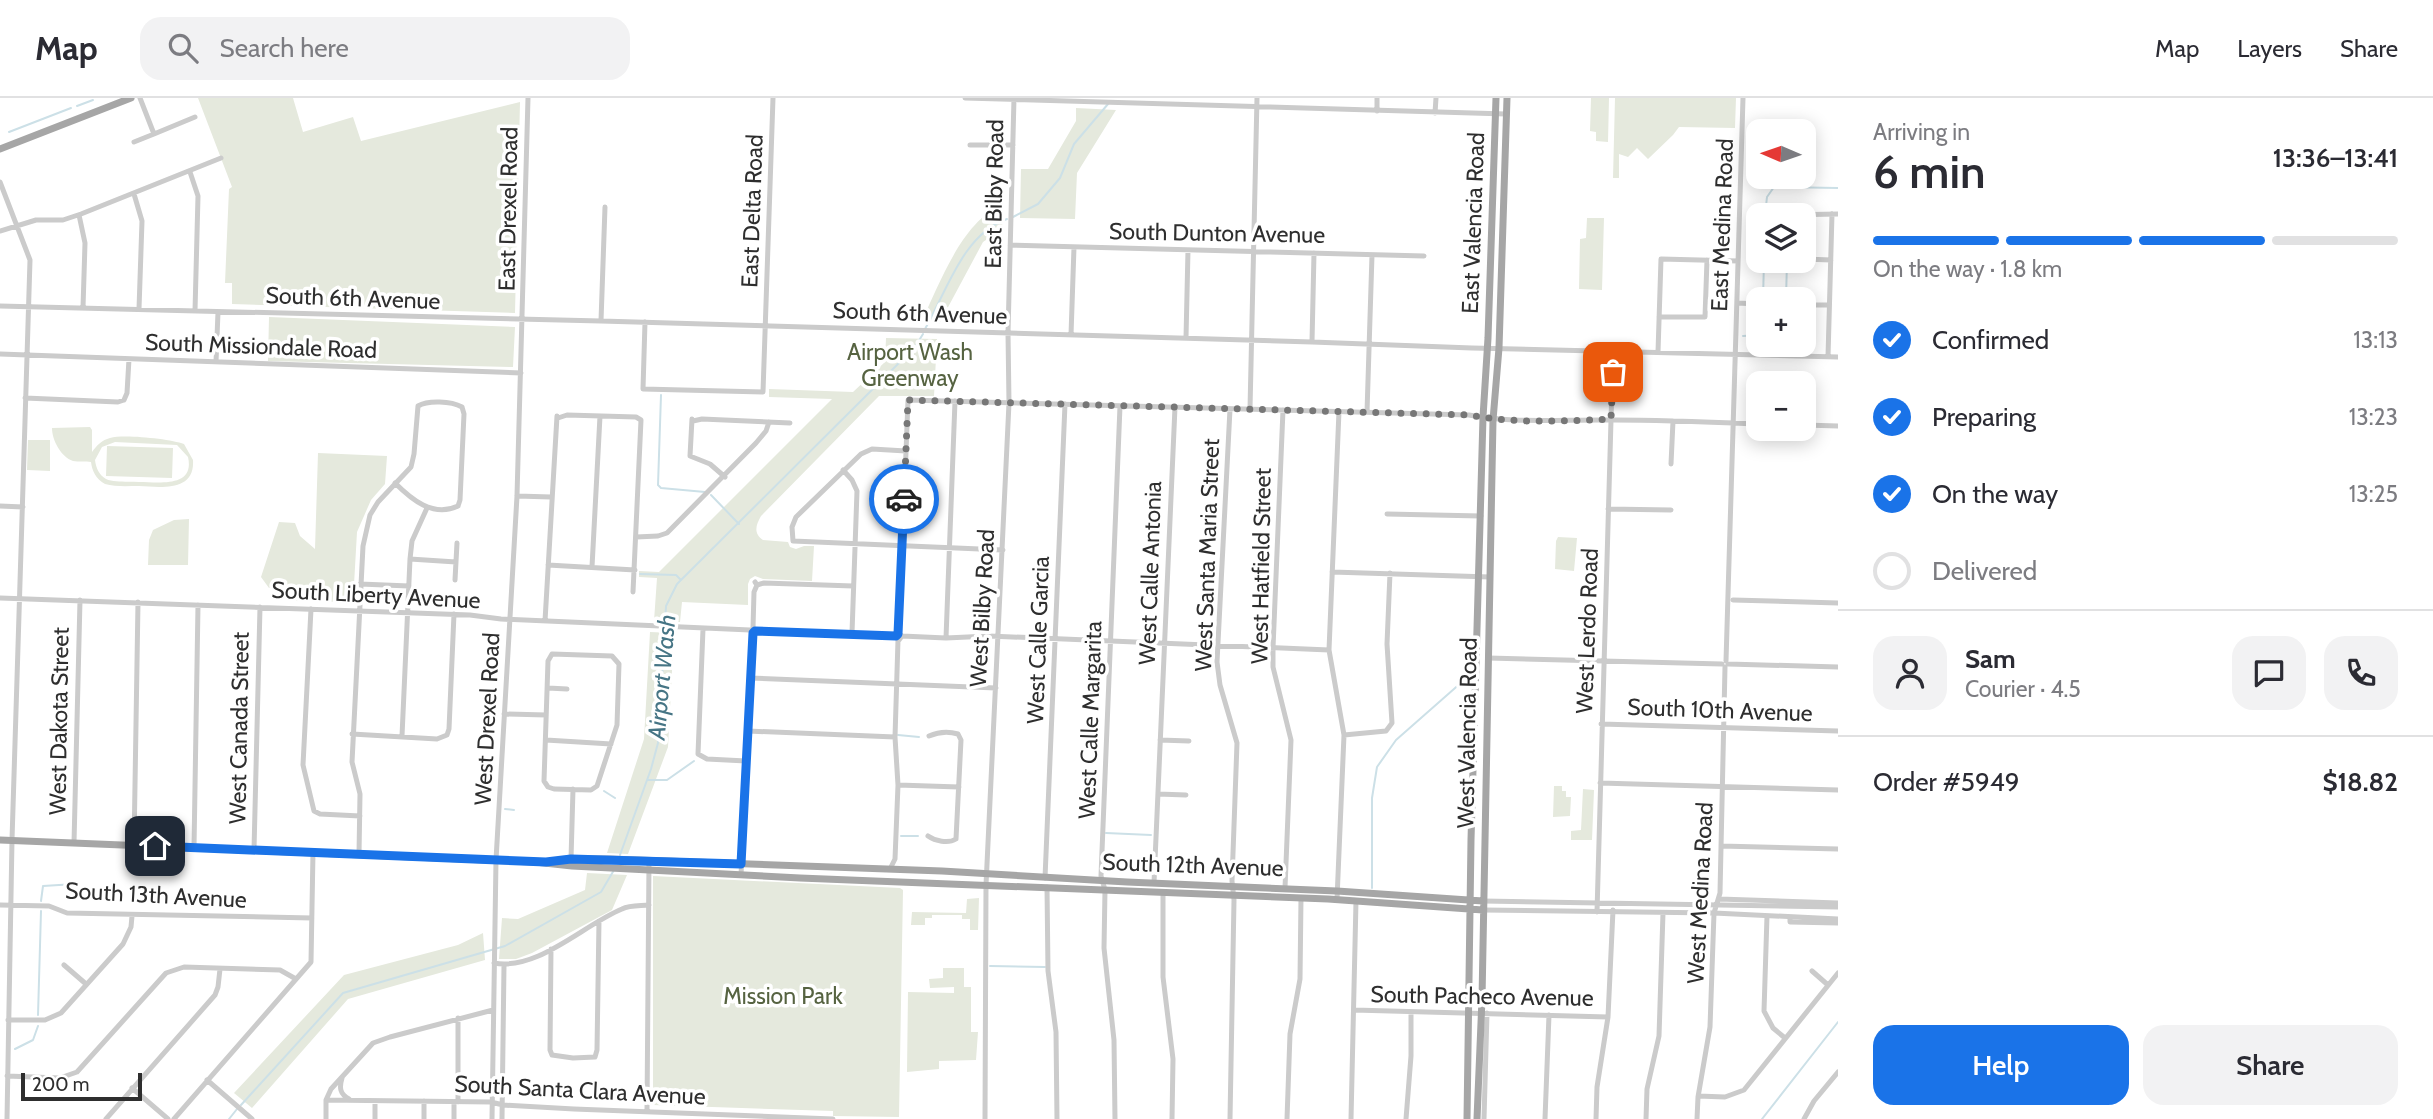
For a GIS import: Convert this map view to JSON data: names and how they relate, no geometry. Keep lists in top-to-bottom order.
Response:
{
  "streets": {
    "main road": ["East Valencia Road", "West Valencia Road", "South 12th Avenue"],
    "street": [
      "East Bilby Road",
      "East Drexel Road",
      "East Delta Road",
      "East Medina Road",
      "South Dunton Avenue",
      "South 6th Avenue",
      "South Missiondale Road",
      "West Santa Maria Street",
      "West Hatfield Street",
      "West Calle Antonia",
      "South Liberty Avenue",
      "West Bilby Road",
      "West Lerdo Road",
      "West Calle Garcia",
      "South 10th Avenue",
      "West Drexel Road",
      "West Calle Margarita",
      "West Dakota Street",
      "West Canada Street",
      "West Medina Road",
      "South 13th Avenue",
      "South Pacheco Avenue",
      "South Santa Clara Avenue"
    ]
  },
  "crossings": [
    ["East Bilby Road", "South Dunton Avenue"],
    ["East Bilby Road", "South 6th Avenue"],
    ["East Bilby Road", "West Bilby Road"],
    ["East Drexel Road", "South 6th Avenue"],
    ["East Drexel Road", "West Drexel Road"],
    ["East Delta Road", "South 6th Avenue"],
    ["East Valencia Road", "South 6th Avenue"],
    ["East Valencia Road", "West Valencia Road"],
    ["East Medina Road", "South 6th Avenue"],
    ["East Medina Road", "West Medina Road"],
    ["South 6th Avenue", "West Bilby Road"],
    ["South 6th Avenue", "West Lerdo Road"],
    ["South 6th Avenue", "West Drexel Road"],
    ["South 6th Avenue", "West Valencia Road"],
    ["South 6th Avenue", "West Medina Road"],
    ["South Missiondale Road", "West Drexel Road"],
    ["West Santa Maria Street", "South Liberty Avenue"],
    ["West Santa Maria Street", "South 12th Avenue"],
    ["West Hatfield Street", "South Liberty Avenue"],
    ["West Hatfield Street", "South 12th Avenue"],
    ["West Calle Antonia", "South Liberty Avenue"],
    ["West Calle Antonia", "South 12th Avenue"],
    ["South Liberty Avenue", "West Bilby Road"],
    ["South Liberty Avenue", "West Calle Garcia"],
    ["South Liberty Avenue", "West Drexel Road"],
    ["South Liberty Avenue", "West Calle Margarita"],
    ["South Liberty Avenue", "West Dakota Street"],
    ["South Liberty Avenue", "West Canada Street"],
    ["West Bilby Road", "South 12th Avenue"],
    ["West Lerdo Road", "South 10th Avenue"],
    ["West Lerdo Road", "South 12th Avenue"],
    ["West Calle Garcia", "South 12th Avenue"],
    ["South 10th Avenue", "West Medina Road"],
    ["West Drexel Road", "South 12th Avenue"],
    ["West Drexel Road", "South Santa Clara Avenue"],
    ["West Calle Margarita", "South 12th Avenue"],
    ["West Dakota Street", "South 12th Avenue"],
    ["West Canada Street", "South 12th Avenue"],
    ["West Valencia Road", "South 12th Avenue"],
    ["West Valencia Road", "South Pacheco Avenue"],
    ["South 12th Avenue", "West Medina Road"]
  ],
  "water": ["Airport Wash"],
  "parks": ["Airport Wash Greenway", "Mission Park"],
  "scale_bar": "200 m",
  "north": "left",
  "page": {
    "header": "Map",
    "search": "Search here",
    "nav": ["Map", "Layers", "Share"],
    "heading": ["6 min", "Arriving in", "13:36–13:41"],
    "panel": [
      "Sam",
      "Courier · 4.5",
      "Order #5949",
      "$18.82"
    ],
    "map_buttons": ["+", "−"],
    "bar": "On the way · 1.8 km",
    "list": [
      ["Confirmed", "13:13"],
      ["Preparing", "13:23"],
      ["On the way", "13:25"],
      "Delivered"
    ],
    "buttons": ["Help", "Share"],
    "scale": "200 m"
  }
}
